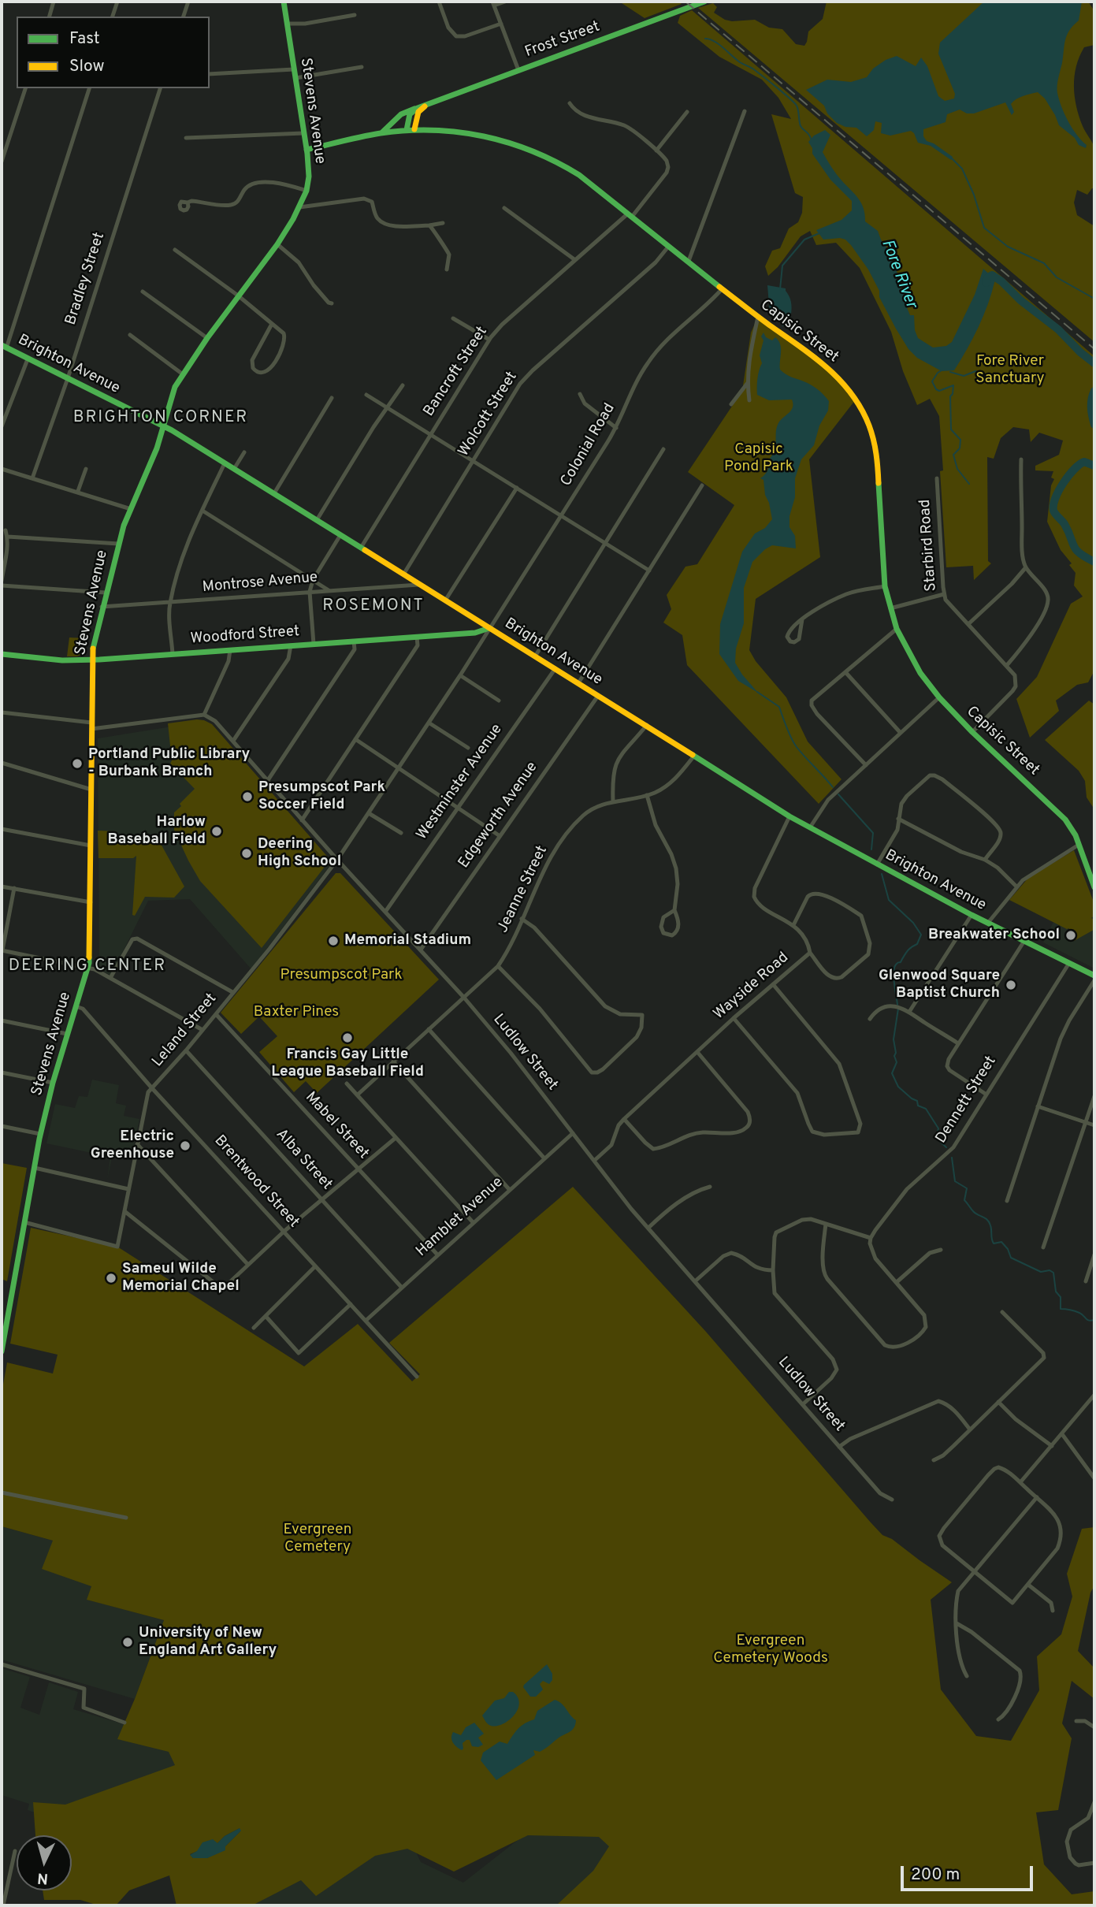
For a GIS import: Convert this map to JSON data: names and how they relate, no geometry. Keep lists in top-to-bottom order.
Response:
{
  "streets": {
    "main road": [
      "Frost Street",
      "Stevens Avenue",
      "Capisic Street",
      "Brighton Avenue",
      "Woodford Street"
    ],
    "street": [
      "Bradley Street",
      "Bancroft Street",
      "Wolcott Street",
      "Colonial Road",
      "Starbird Road",
      "Montrose Avenue",
      "Westminster Avenue",
      "Edgeworth Avenue",
      "Jeanne Street",
      "Wayside Road",
      "Leland Street",
      "Ludlow Street",
      "Dennett Street",
      "Mabel Street",
      "Alba Street",
      "Brentwood Street",
      "Hamblet Avenue"
    ]
  },
  "crossings": [
    ["Frost Street", "Capisic Street"],
    ["Stevens Avenue", "Capisic Street"],
    ["Stevens Avenue", "Brighton Avenue"],
    ["Stevens Avenue", "Montrose Avenue"],
    ["Stevens Avenue", "Woodford Street"],
    ["Stevens Avenue", "Leland Street"],
    ["Stevens Avenue", "Brentwood Street"],
    ["Bradley Street", "Brighton Avenue"],
    ["Capisic Street", "Bancroft Street"],
    ["Capisic Street", "Wolcott Street"],
    ["Capisic Street", "Colonial Road"],
    ["Capisic Street", "Starbird Road"],
    ["Brighton Avenue", "Bancroft Street"],
    ["Brighton Avenue", "Wolcott Street"],
    ["Brighton Avenue", "Colonial Road"],
    ["Brighton Avenue", "Montrose Avenue"],
    ["Brighton Avenue", "Woodford Street"],
    ["Brighton Avenue", "Westminster Avenue"],
    ["Brighton Avenue", "Edgeworth Avenue"],
    ["Brighton Avenue", "Jeanne Street"],
    ["Brighton Avenue", "Wayside Road"],
    ["Brighton Avenue", "Dennett Street"],
    ["Colonial Road", "Woodford Street"],
    ["Colonial Road", "Leland Street"],
    ["Westminster Avenue", "Ludlow Street"],
    ["Edgeworth Avenue", "Ludlow Street"],
    ["Jeanne Street", "Ludlow Street"],
    ["Wayside Road", "Ludlow Street"],
    ["Leland Street", "Ludlow Street"],
    ["Leland Street", "Mabel Street"],
    ["Leland Street", "Alba Street"],
    ["Leland Street", "Brentwood Street"],
    ["Ludlow Street", "Hamblet Avenue"],
    ["Mabel Street", "Hamblet Avenue"],
    ["Alba Street", "Hamblet Avenue"],
    ["Brentwood Street", "Hamblet Avenue"]
  ],
  "districts": ["BRIGHTON CORNER", "ROSEMONT", "DEERING CENTER"],
  "water": ["Fore River"],
  "parks": [
    "Fore River Sanctuary",
    "Capisic Pond Park",
    "Presumpscot Park",
    "Baxter Pines",
    "Evergreen Cemetery",
    "Evergreen Cemetery Woods"
  ],
  "places": [
    "Portland Public Library - Burbank Branch",
    "Presumpscot Park Soccer Field",
    "Harlow Baseball Field",
    "Deering High School",
    "Breakwater School",
    "Memorial Stadium",
    "Glenwood Square Baptist Church",
    "Francis Gay Little League Baseball Field",
    "Electric Greenhouse",
    "Sameul Wilde Memorial Chapel",
    "University of New England Art Gallery"
  ],
  "legend": ["Fast", "Slow"],
  "scale_bar": "200 m",
  "north": "bottom"
}
